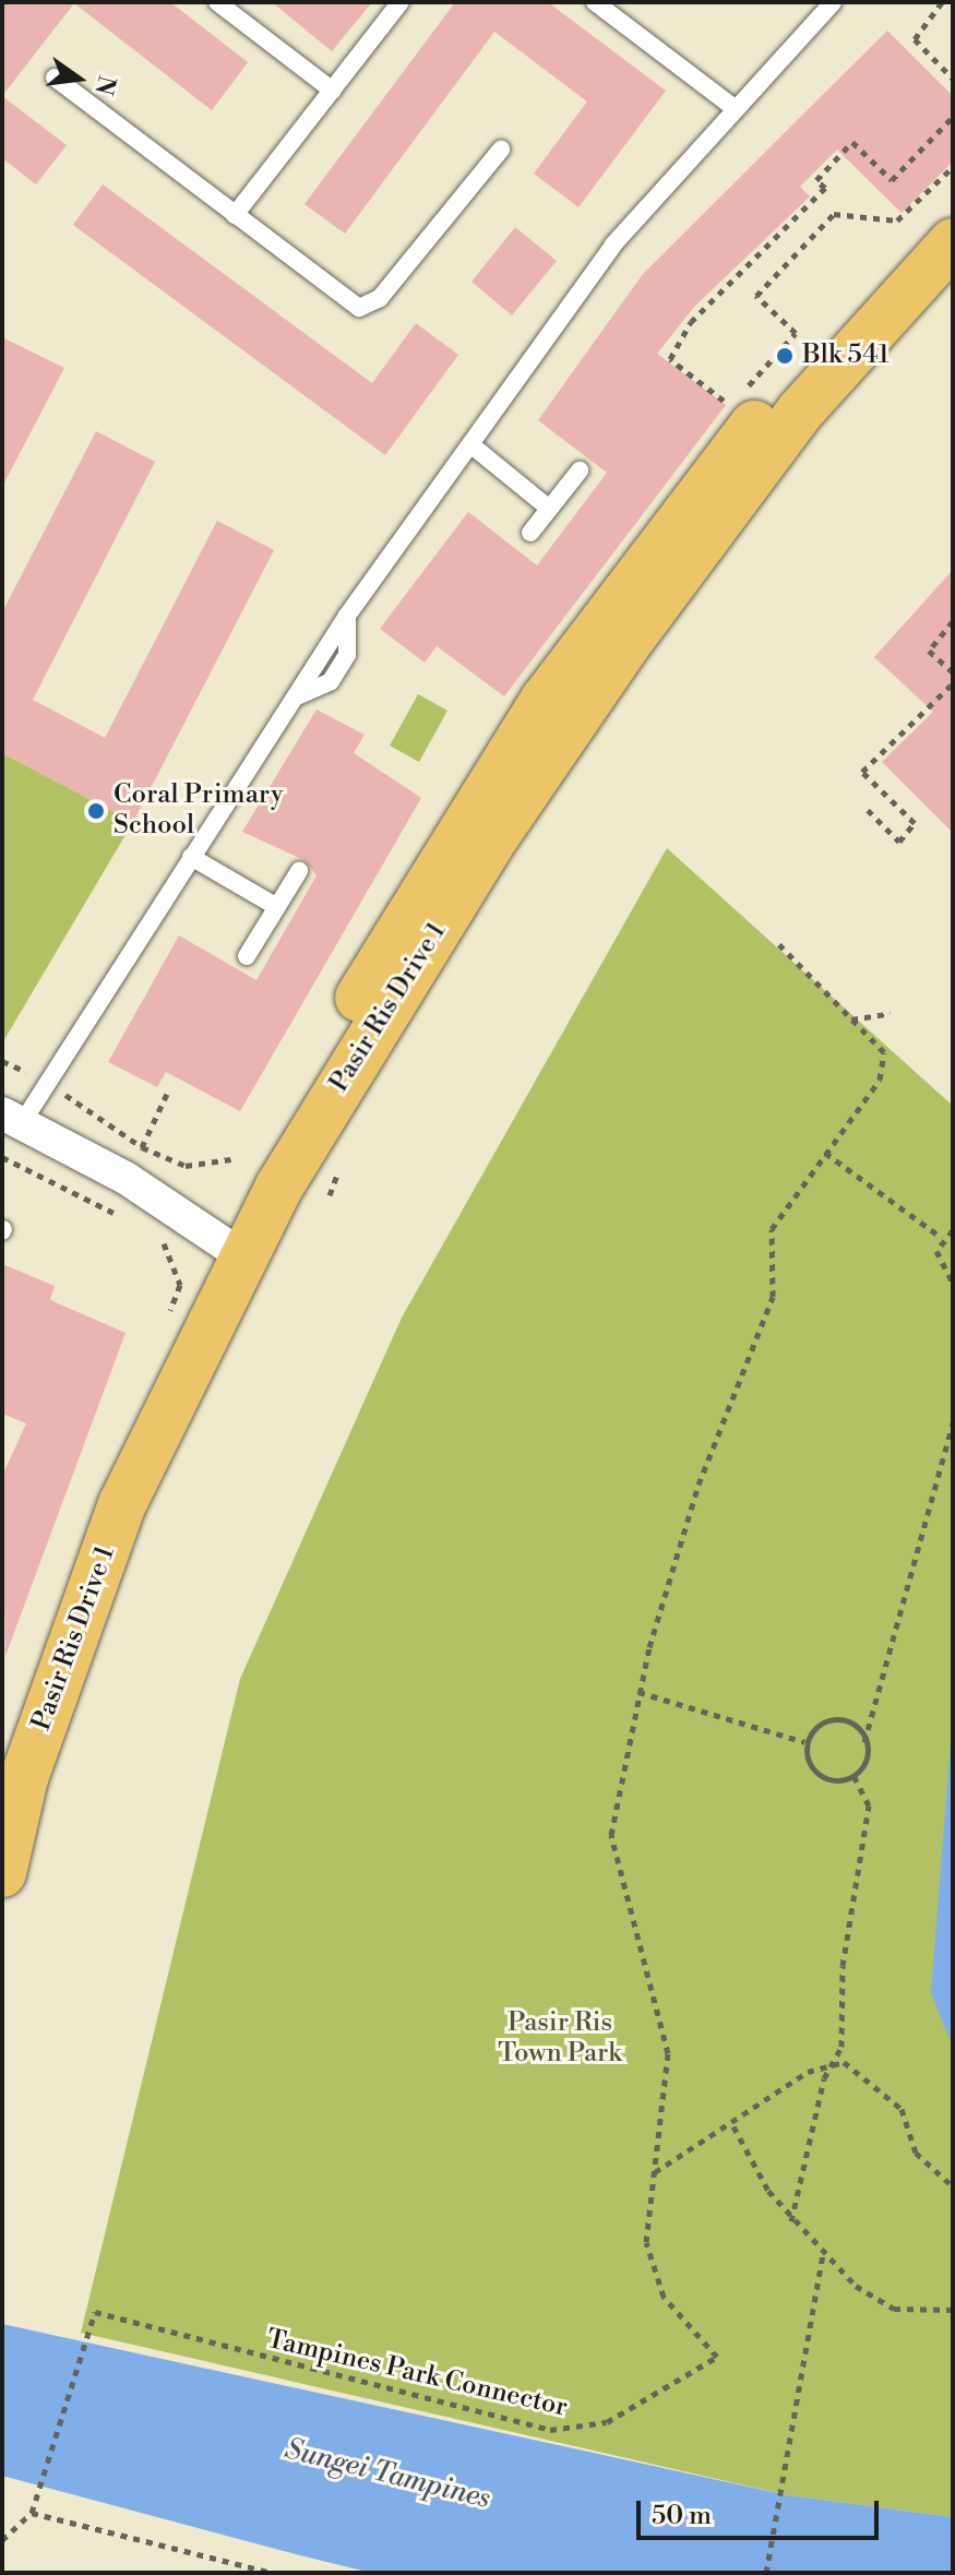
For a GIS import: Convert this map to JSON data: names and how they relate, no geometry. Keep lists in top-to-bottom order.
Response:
{
  "streets": {
    "main road": ["Pasir Ris Drive 1"],
    "path": ["Tampines Park Connector"]
  },
  "water": ["Sungei Tampines"],
  "parks": ["Pasir Ris Town Park"],
  "places": ["Blk 541", "Coral Primary School"],
  "scale_bar": "50 m",
  "north": "right"
}
